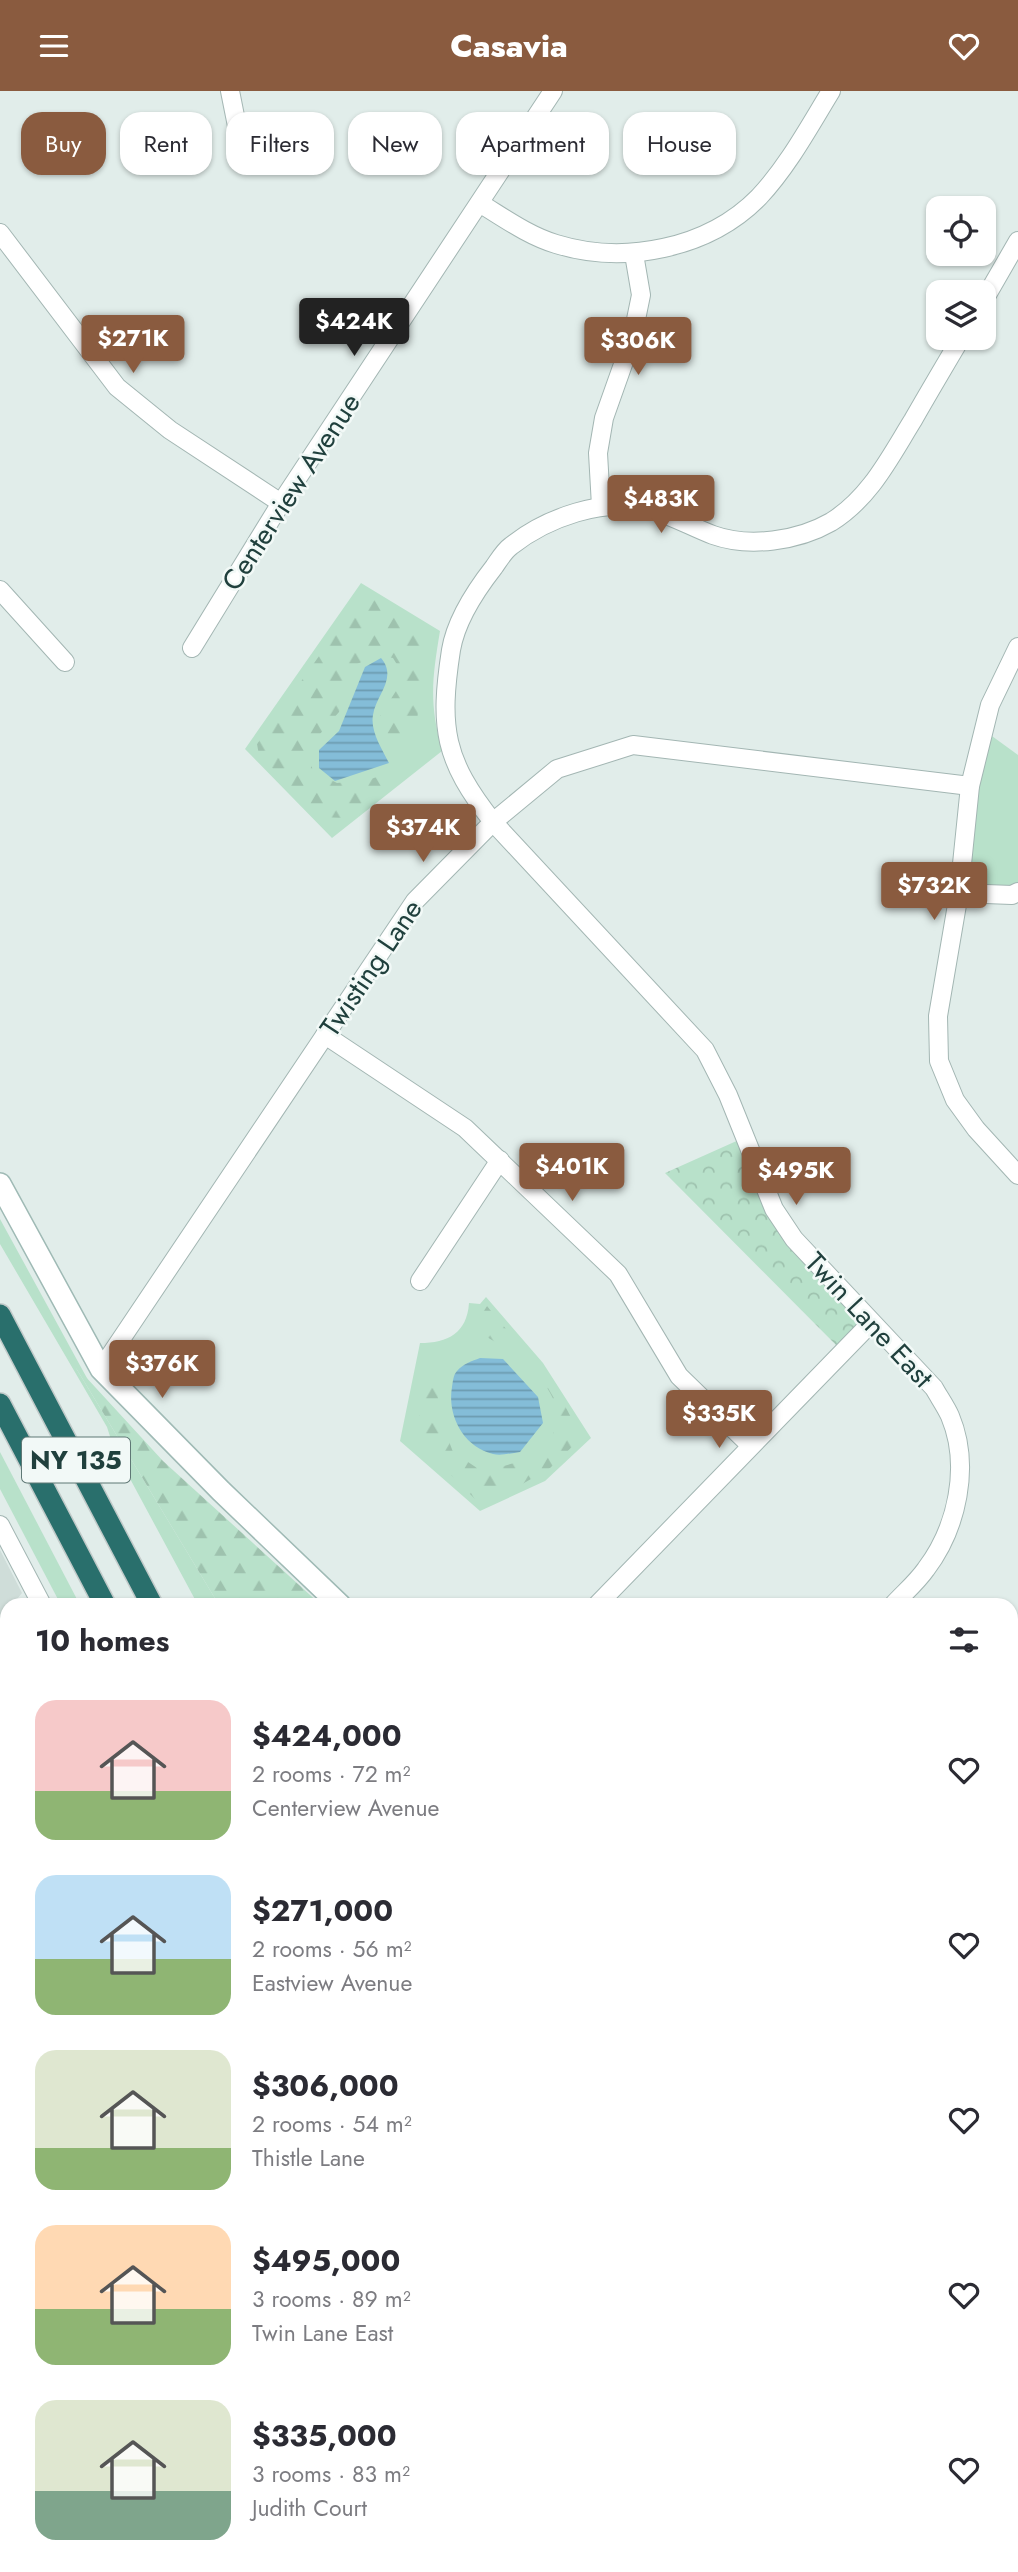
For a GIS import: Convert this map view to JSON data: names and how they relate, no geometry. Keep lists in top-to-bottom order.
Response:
{
  "streets": {
    "highway": ["NY 135"],
    "street": ["Centerview Avenue", "Twisting Lane", "Twin Lane East"]
  },
  "crossings": [
    ["Twisting Lane", "Twin Lane East"]
  ],
  "page": {
    "header": "Casavia",
    "chip": [
      "Buy",
      "Rent",
      "Filters",
      "New",
      "Apartment",
      "House"
    ],
    "price": [
      "$424K",
      "$271K",
      "$306K",
      "$483K",
      "$374K",
      "$732K",
      "$401K",
      "$495K",
      "$376K",
      "$335K"
    ],
    "heading": "10 homes",
    "list": [
      {
        "name": "$424,000",
        "note": "2 rooms · 72 m² · Centerview Avenue"
      },
      {
        "name": "$271,000",
        "note": "2 rooms · 56 m² · Eastview Avenue"
      },
      {
        "name": "$306,000",
        "note": "2 rooms · 54 m² · Thistle Lane"
      },
      {
        "name": "$495,000",
        "note": "3 rooms · 89 m² · Twin Lane East"
      },
      {
        "name": "$335,000",
        "note": "3 rooms · 83 m² · Judith Court"
      }
    ]
  }
}
